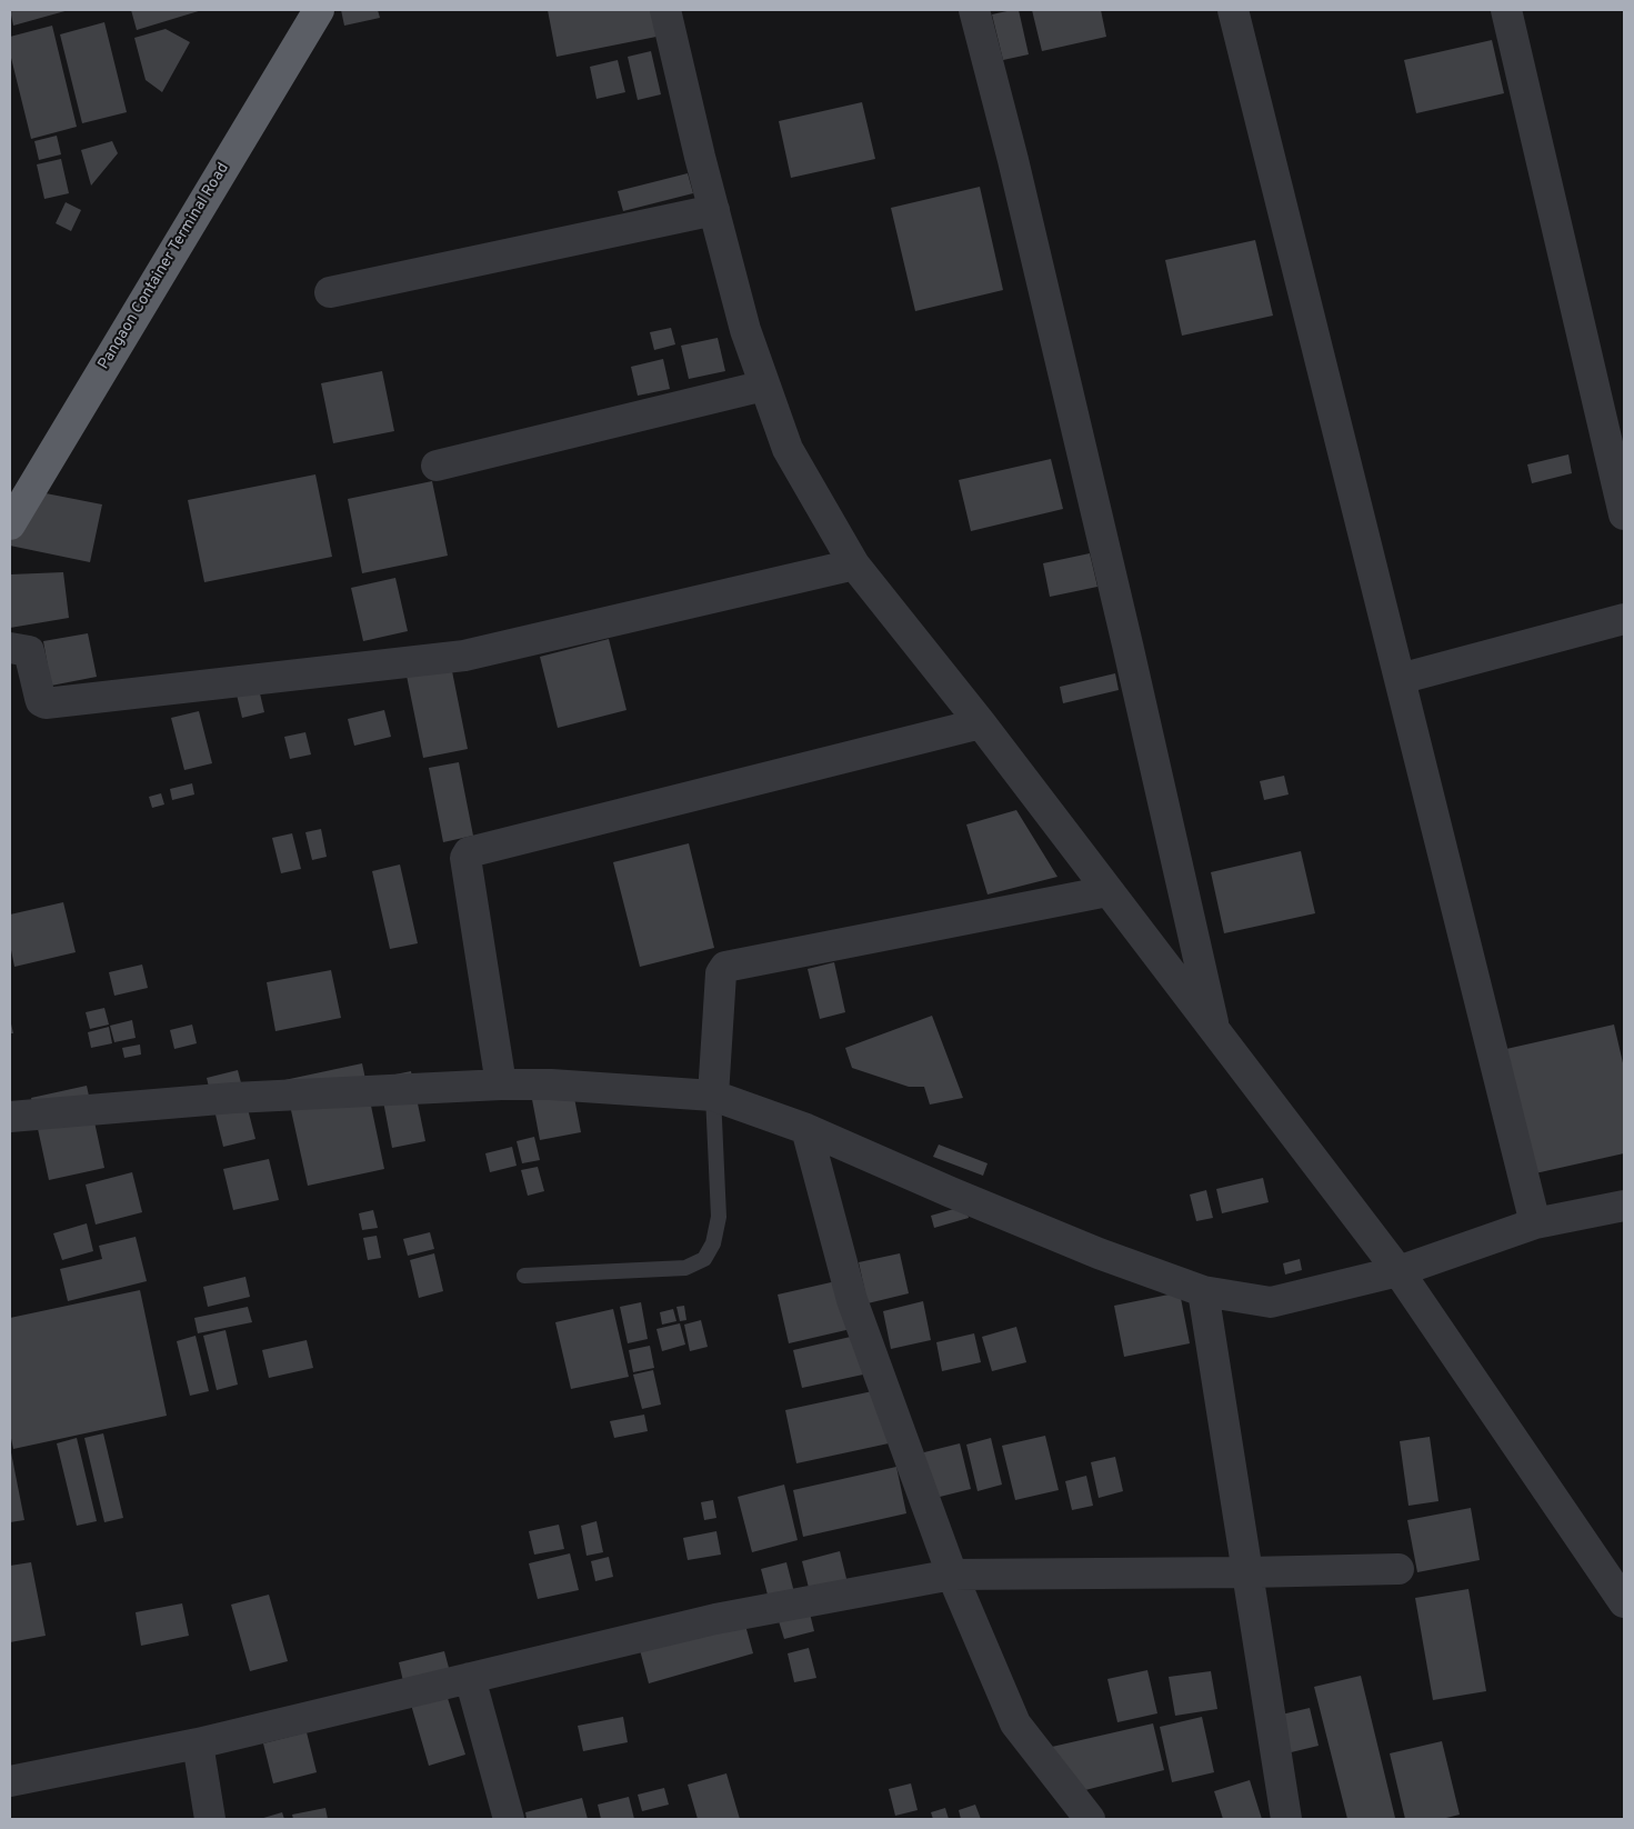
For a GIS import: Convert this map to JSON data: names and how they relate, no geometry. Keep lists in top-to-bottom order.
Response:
{
  "streets": {
    "highway": ["Pangaon Container Terminal Road"]
  }
}
